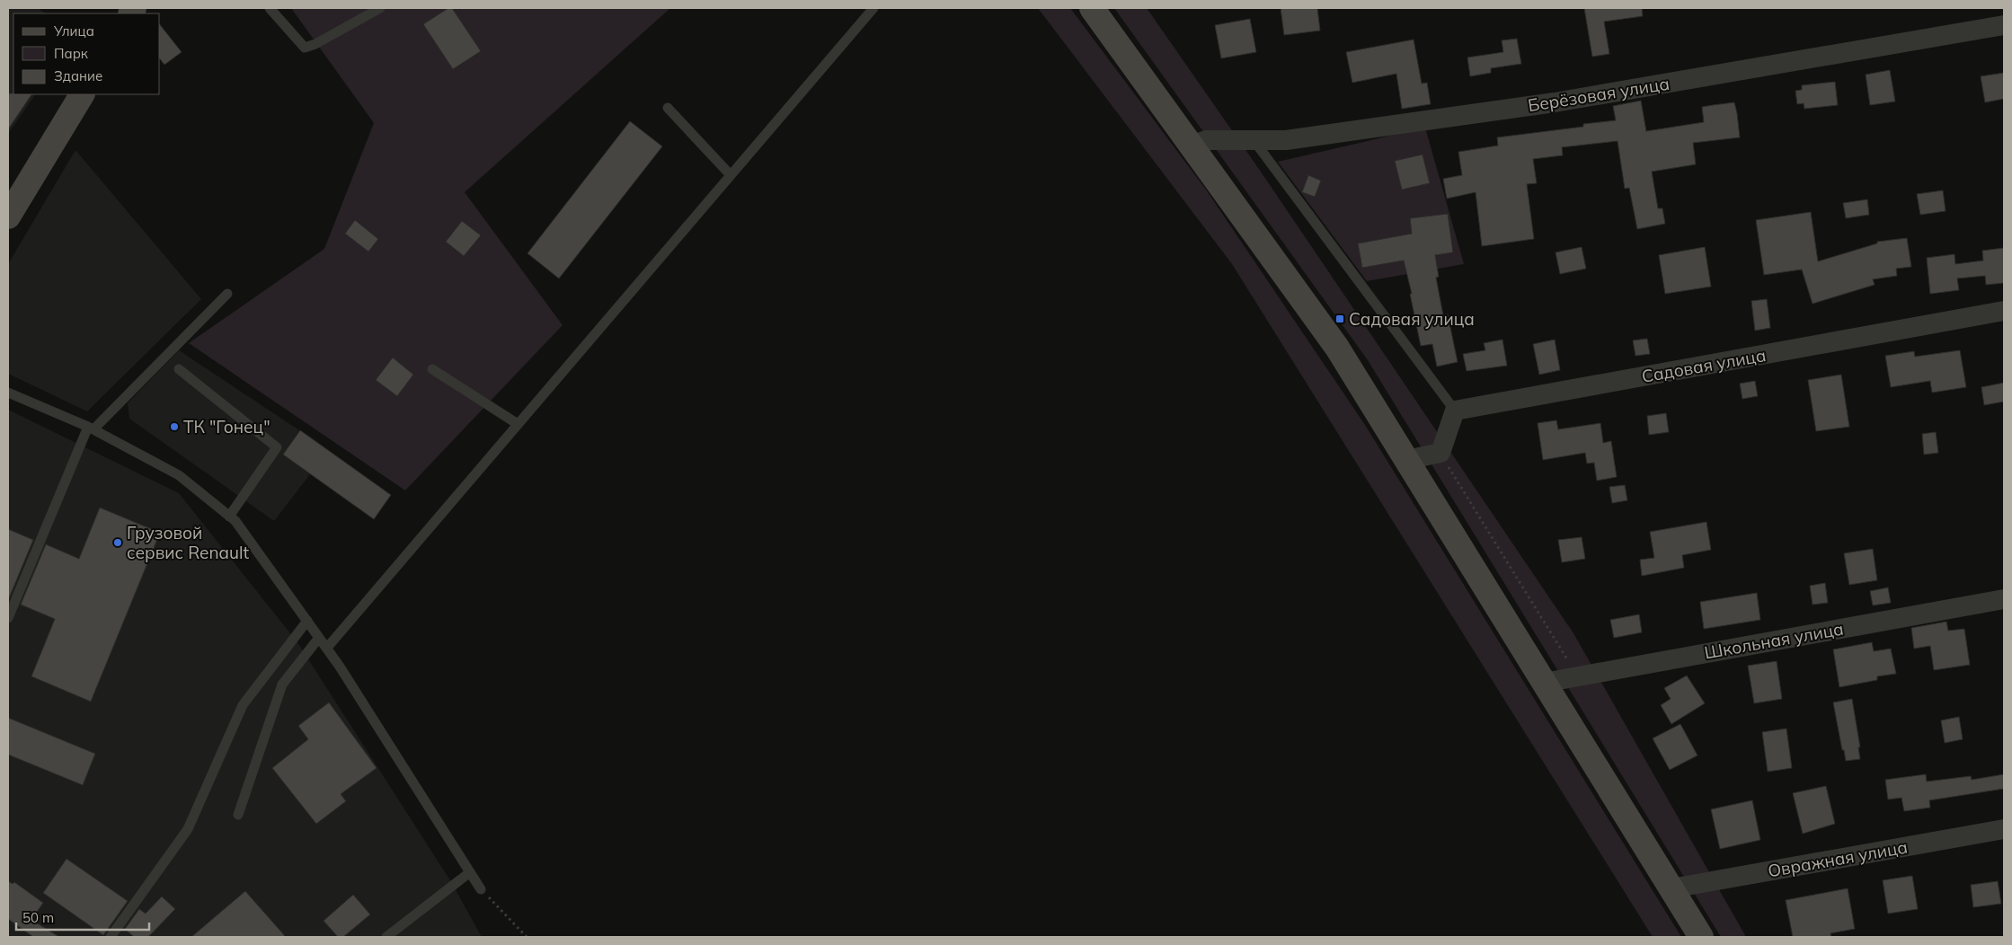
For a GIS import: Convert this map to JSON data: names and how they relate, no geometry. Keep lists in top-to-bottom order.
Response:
{
  "streets": {
    "street": [
      "Берёзовая улица",
      "Садовая улица",
      "Школьная улица",
      "Овражная улица"
    ]
  },
  "places": {
    "transit": ["Садовая улица"],
    "other": ["ТК \"Гонец\"", "Грузовой сервис Renault"]
  },
  "legend": ["Улица", "Парк", "Здание"],
  "scale_bar": "50 m"
}
